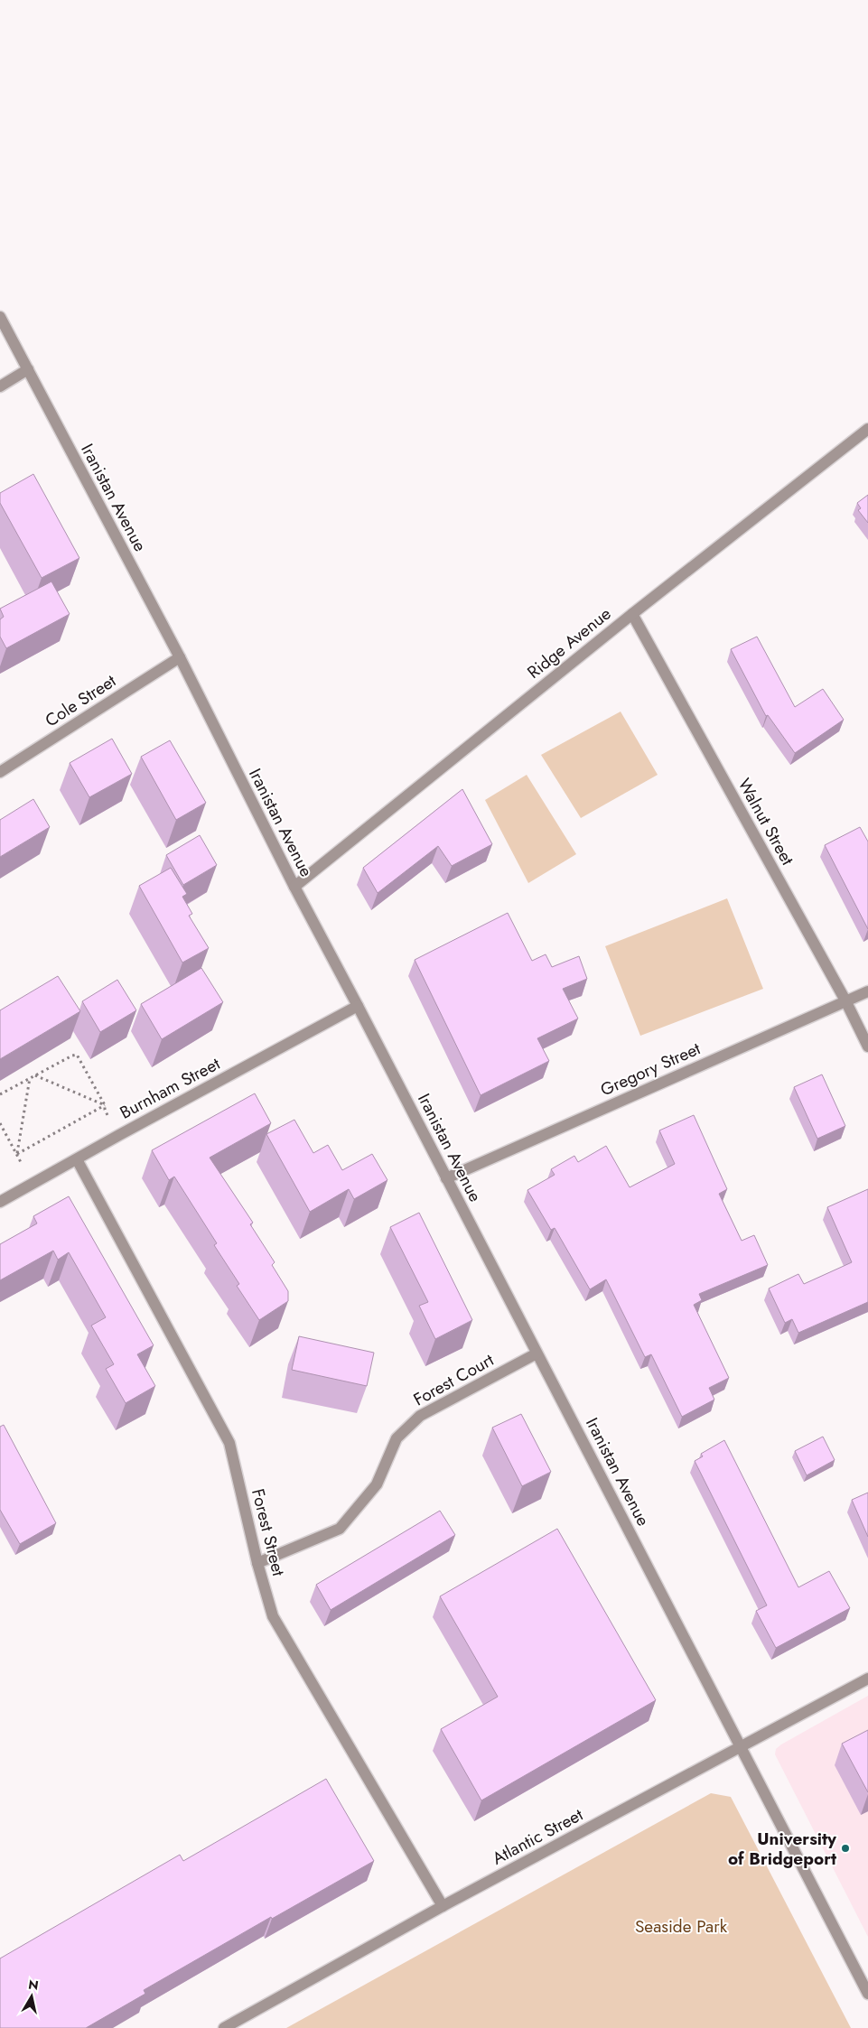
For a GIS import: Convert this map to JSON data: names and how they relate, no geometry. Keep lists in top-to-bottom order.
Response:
{
  "streets": {
    "street": [
      "Iranistan Avenue",
      "Ridge Avenue",
      "Cole Street",
      "Walnut Street",
      "Gregory Street",
      "Burnham Street",
      "Forest Court",
      "Forest Street",
      "Atlantic Street"
    ]
  },
  "crossings": [
    ["Iranistan Avenue", "Ridge Avenue"],
    ["Iranistan Avenue", "Cole Street"],
    ["Iranistan Avenue", "Gregory Street"],
    ["Iranistan Avenue", "Burnham Street"],
    ["Iranistan Avenue", "Forest Court"],
    ["Iranistan Avenue", "Atlantic Street"],
    ["Ridge Avenue", "Walnut Street"],
    ["Walnut Street", "Gregory Street"],
    ["Burnham Street", "Forest Street"],
    ["Forest Court", "Forest Street"],
    ["Forest Street", "Atlantic Street"]
  ],
  "parks": ["Seaside Park"],
  "places": ["University of Bridgeport"],
  "north": "top"
}
